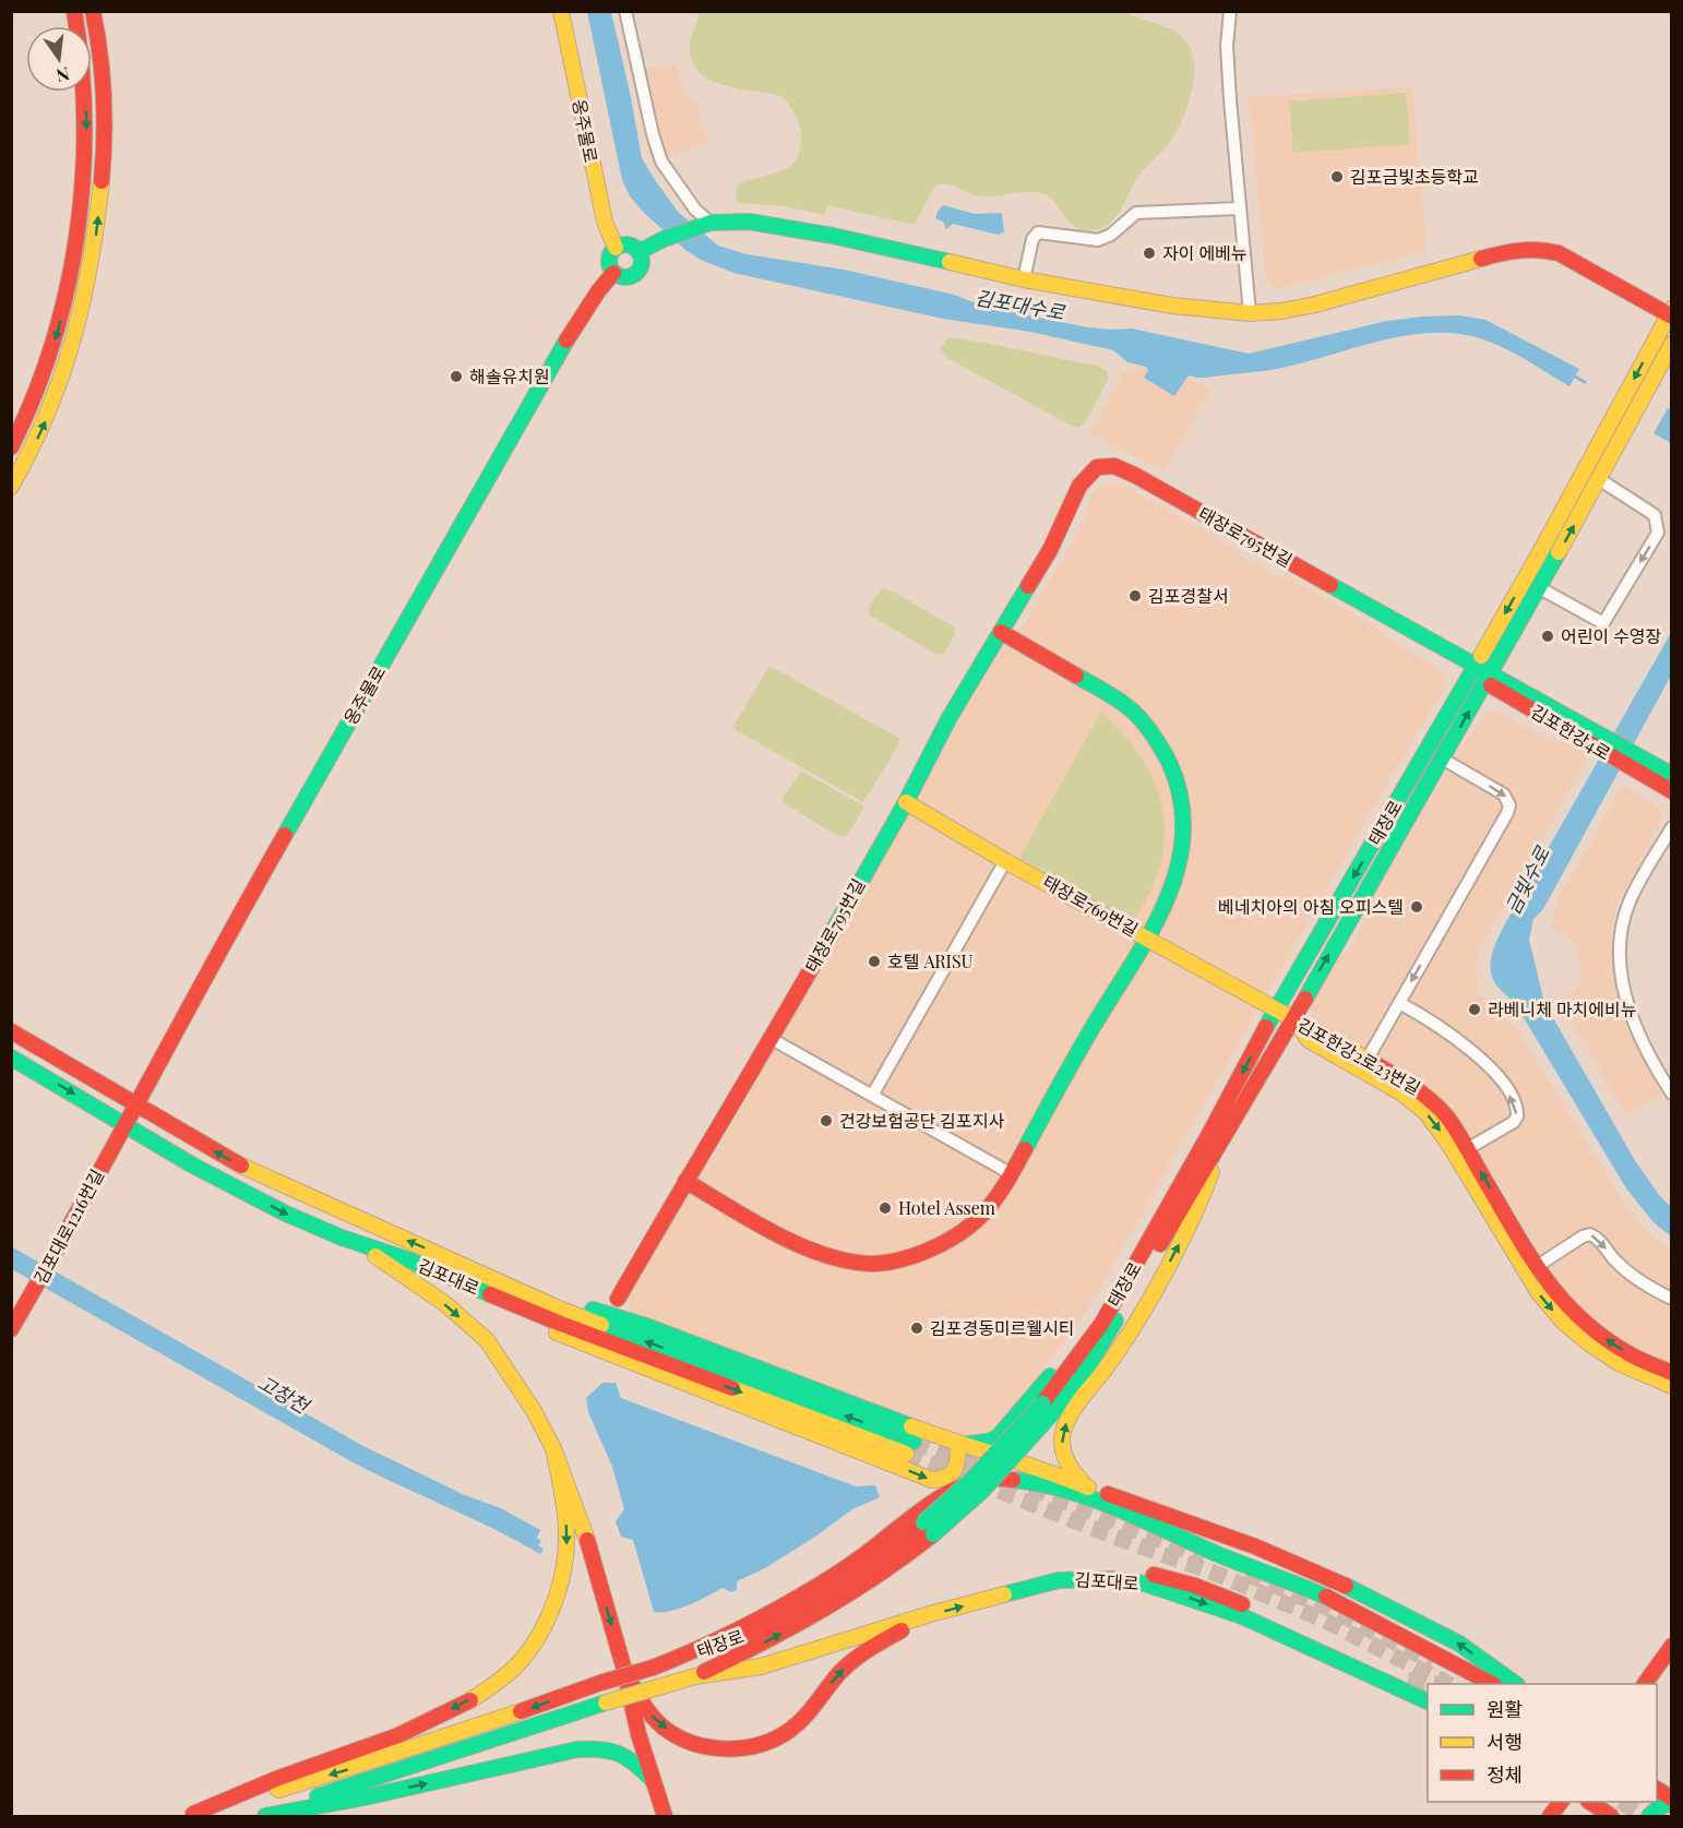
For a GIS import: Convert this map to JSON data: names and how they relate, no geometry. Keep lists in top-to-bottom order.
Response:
{
  "streets": {
    "main road": [
      "옹주물로",
      "태장로795번길",
      "김포한강4로",
      "태장로",
      "태장로769번길",
      "김포한강2로23번길",
      "김포대로1216번길",
      "김포대로"
    ]
  },
  "crossings": [
    ["옹주물로", "김포대로1216번길"],
    ["옹주물로", "김포대로"],
    ["태장로795번길", "김포한강4로"],
    ["태장로795번길", "태장로"],
    ["태장로795번길", "태장로769번길"],
    ["김포한강4로", "태장로"],
    ["태장로", "태장로769번길"],
    ["태장로", "김포한강2로23번길"],
    ["태장로", "김포대로"],
    ["태장로769번길", "김포한강2로23번길"],
    ["김포대로1216번길", "김포대로"]
  ],
  "water": ["김포대수로", "금빛수로", "고창천"],
  "places": [
    "김포금빛초등학교",
    "자이 에베뉴",
    "해솔유치원",
    "김포경찰서",
    "어린이 수영장",
    "베네치아의 아침 오피스텔",
    "호텔 ARISU",
    "라베니체 마치에비뉴",
    "건강보험공단 김포지사",
    "Hotel Assem",
    "김포경동미르웰시티"
  ],
  "legend": ["원활", "서행", "정체"],
  "north": "bottom"
}
